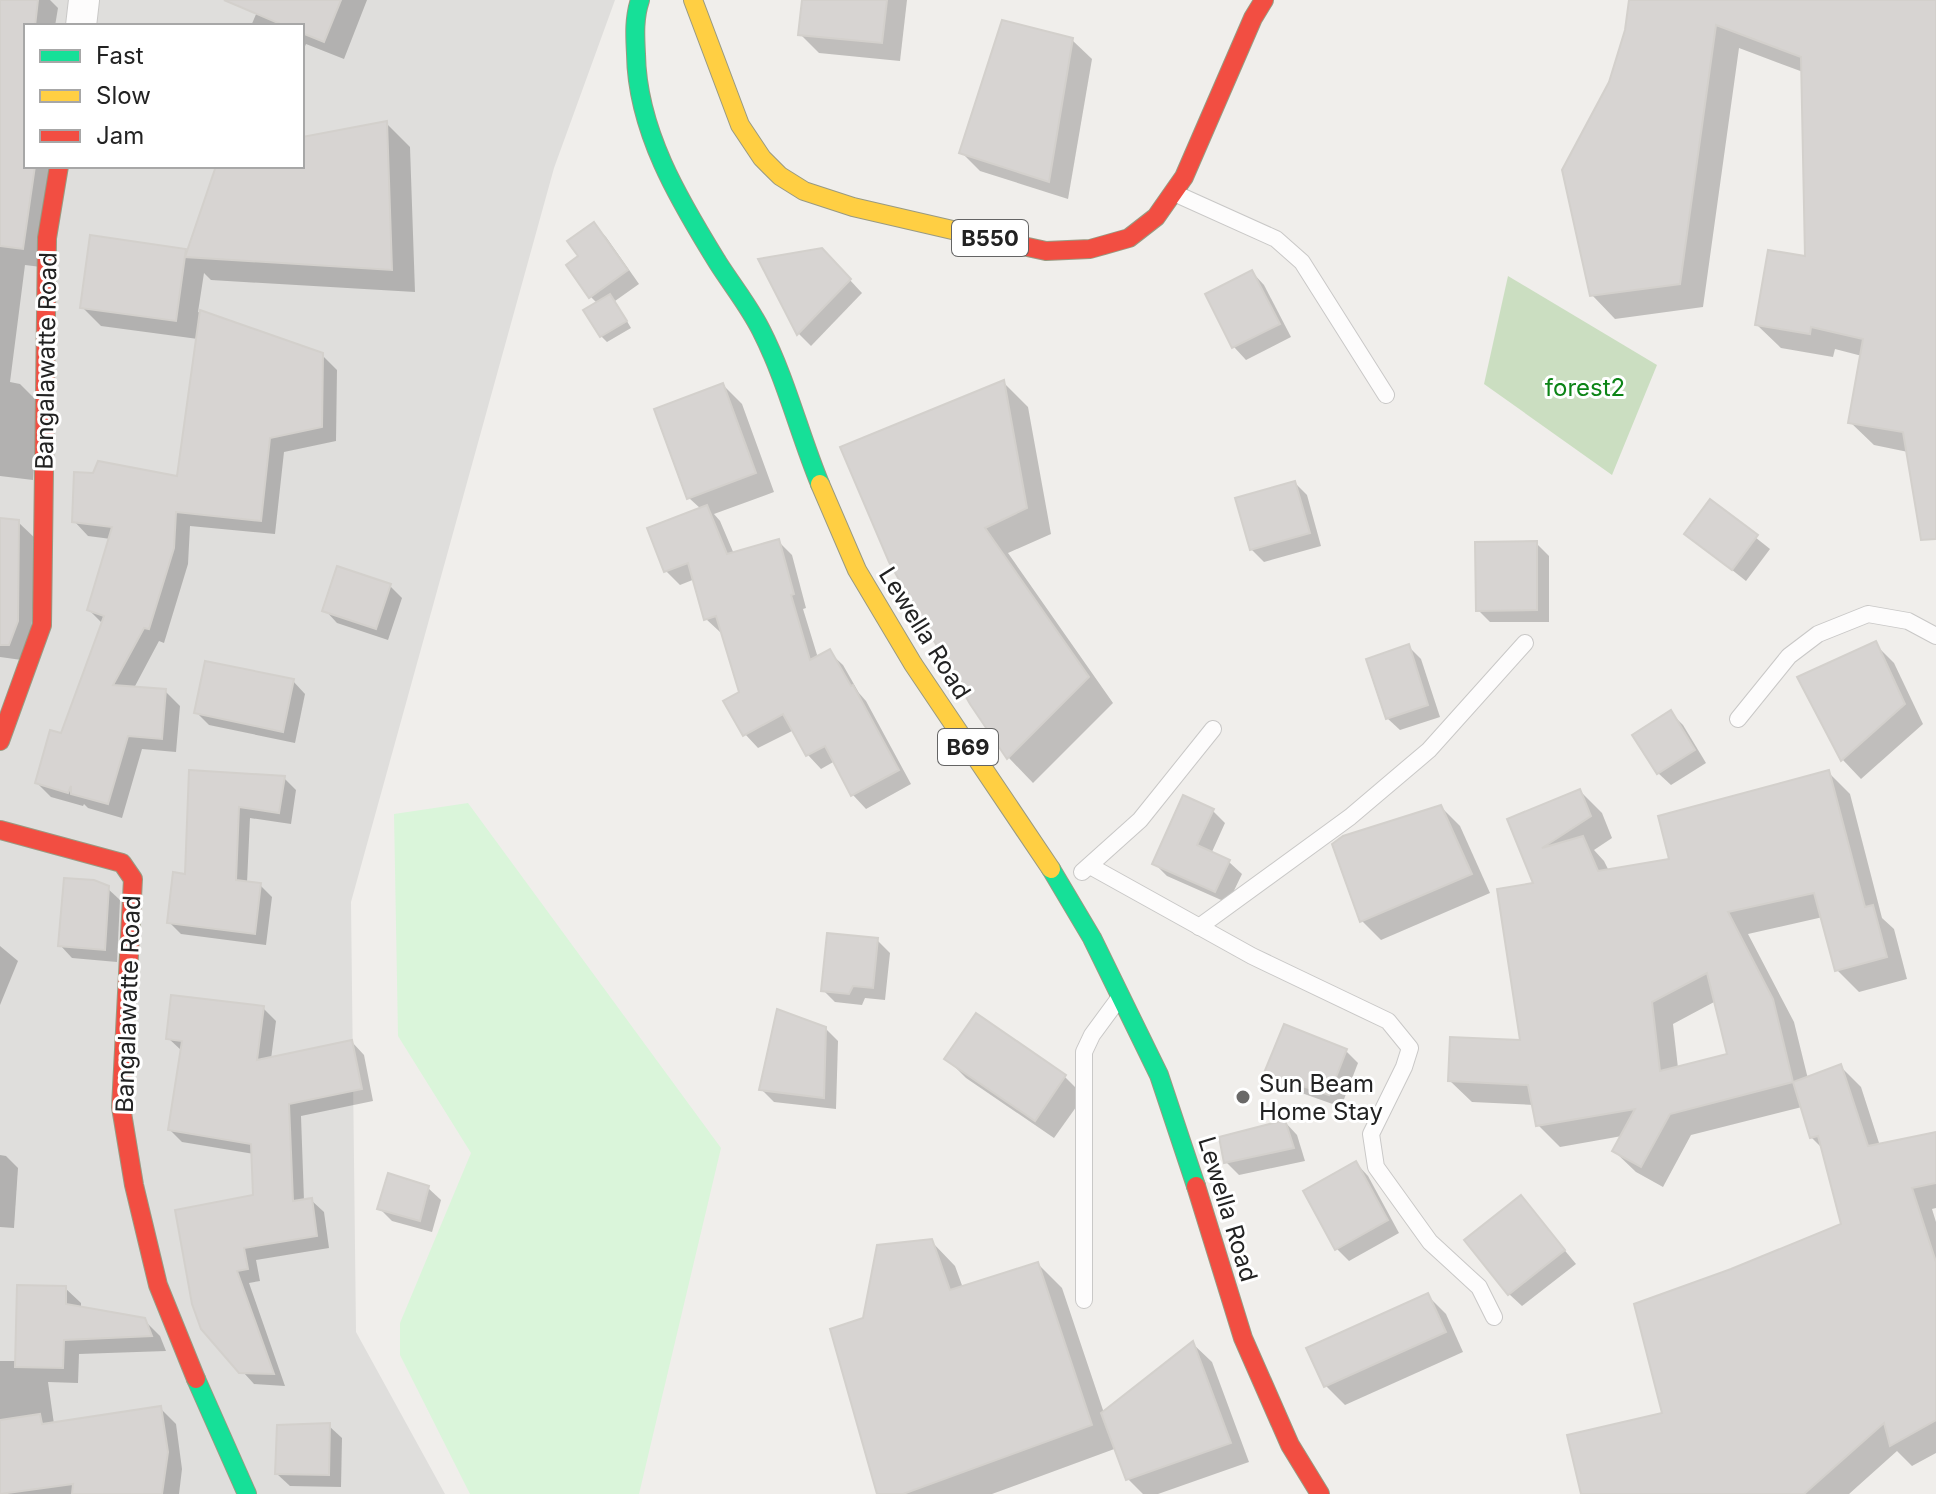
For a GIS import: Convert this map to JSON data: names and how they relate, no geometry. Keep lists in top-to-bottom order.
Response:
{
  "streets": {
    "main road": [
      "B550",
      "Bangalawatte Road",
      "Lewella Road",
      "B69"
    ]
  },
  "parks": ["forest2"],
  "places": ["Sun Beam Home Stay"],
  "legend": ["Fast", "Slow", "Jam"]
}
